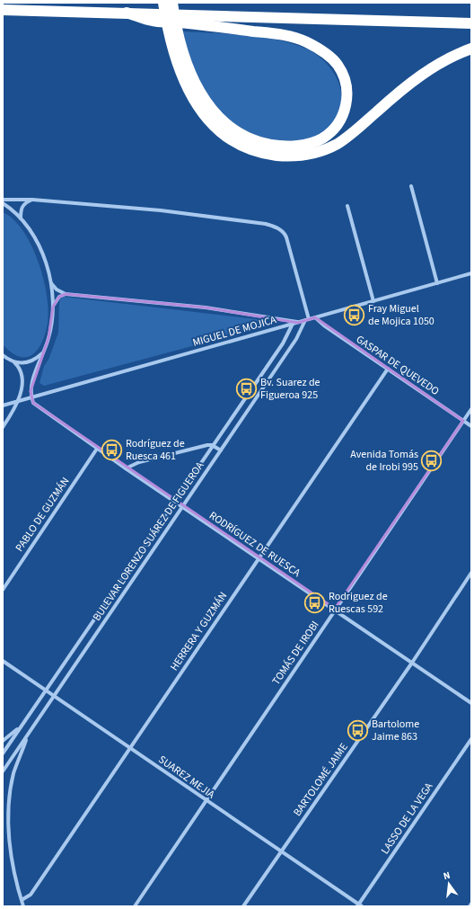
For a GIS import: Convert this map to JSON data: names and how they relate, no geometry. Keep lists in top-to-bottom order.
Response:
{
  "streets": {
    "street": [
      "MIGUEL DE MOJICA",
      "GASPAR DE QUEVEDO",
      "PABLO DE GUZMÁN",
      "BULEVAR LORENZO SUÁREZ DE FIGUEROA",
      "RODRÍGUEZ DE RUESCA",
      "HERRERA Y GUZMÁN",
      "TOMÁS DE IROBI",
      "SUAREZ MEJIA",
      "BARTOLOMÉ JAIME",
      "LASSO DE LA VEGA"
    ]
  },
  "crossings": [
    ["MIGUEL DE MOJICA", "GASPAR DE QUEVEDO"],
    ["MIGUEL DE MOJICA", "BULEVAR LORENZO SUÁREZ DE FIGUEROA"],
    ["MIGUEL DE MOJICA", "RODRÍGUEZ DE RUESCA"],
    ["GASPAR DE QUEVEDO", "HERRERA Y GUZMÁN"],
    ["GASPAR DE QUEVEDO", "TOMÁS DE IROBI"],
    ["PABLO DE GUZMÁN", "RODRÍGUEZ DE RUESCA"],
    ["BULEVAR LORENZO SUÁREZ DE FIGUEROA", "RODRÍGUEZ DE RUESCA"],
    ["BULEVAR LORENZO SUÁREZ DE FIGUEROA", "SUAREZ MEJIA"],
    ["RODRÍGUEZ DE RUESCA", "HERRERA Y GUZMÁN"],
    ["RODRÍGUEZ DE RUESCA", "TOMÁS DE IROBI"],
    ["RODRÍGUEZ DE RUESCA", "BARTOLOMÉ JAIME"],
    ["HERRERA Y GUZMÁN", "SUAREZ MEJIA"],
    ["TOMÁS DE IROBI", "SUAREZ MEJIA"],
    ["SUAREZ MEJIA", "BARTOLOMÉ JAIME"],
    ["SUAREZ MEJIA", "LASSO DE LA VEGA"]
  ],
  "places": {
    "bus stop": [
      "Fray Miguel de Mojica 1050",
      "Bv. Suarez de Figueroa 925",
      "Rodríguez de Ruesca 461",
      "Avenida Tomás de Irobi 995",
      "Rodriguez de Ruescas 592",
      "Bartolome Jaime 863"
    ]
  },
  "north": "top"
}
